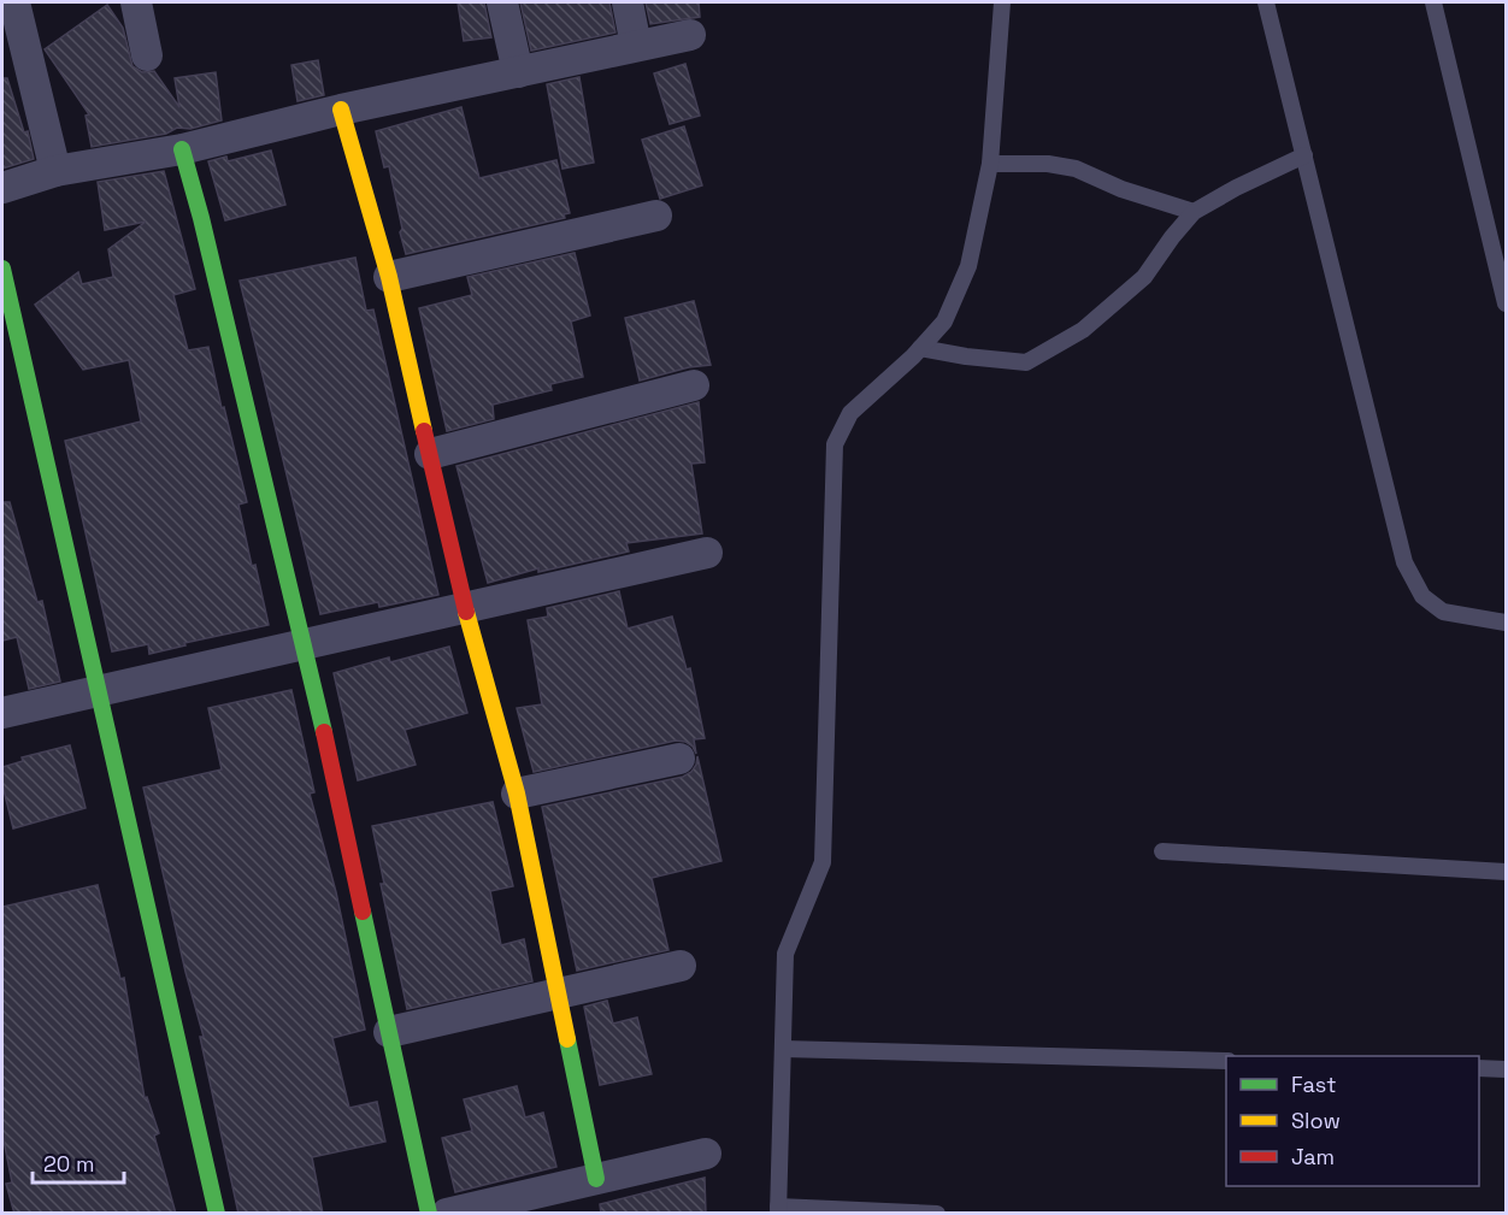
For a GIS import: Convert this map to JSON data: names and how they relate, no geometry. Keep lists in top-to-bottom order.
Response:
{
  "legend": ["Fast", "Slow", "Jam"],
  "scale_bar": "20 m"
}
